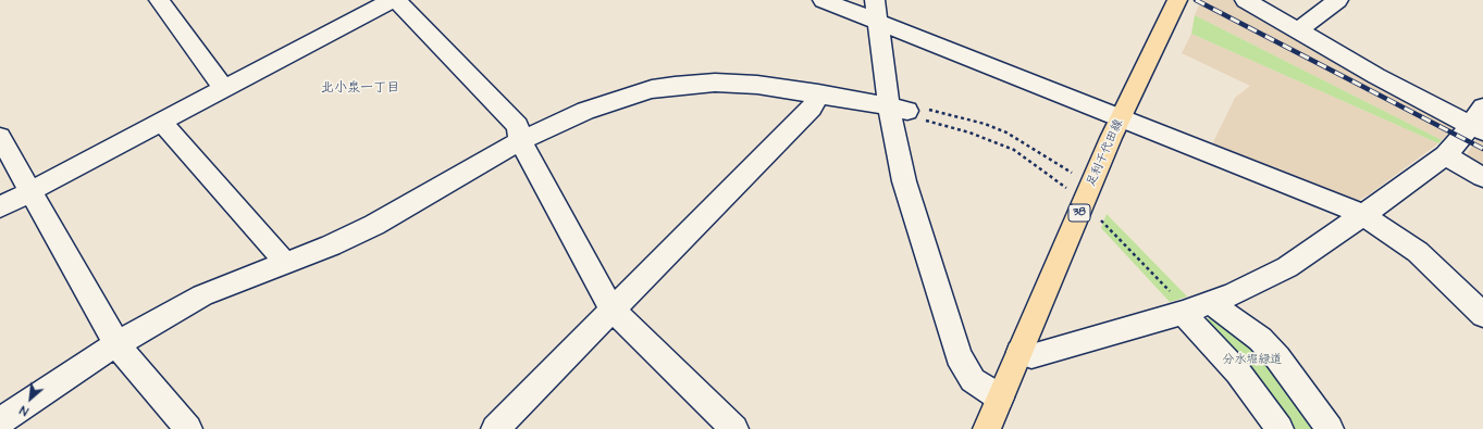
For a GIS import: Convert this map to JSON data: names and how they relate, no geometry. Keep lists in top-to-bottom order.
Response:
{
  "streets": {
    "main road": ["足利千代田線", "38"]
  },
  "districts": ["北小泉一丁目"],
  "parks": ["分水堀緑道"],
  "north": "bottom left"
}
